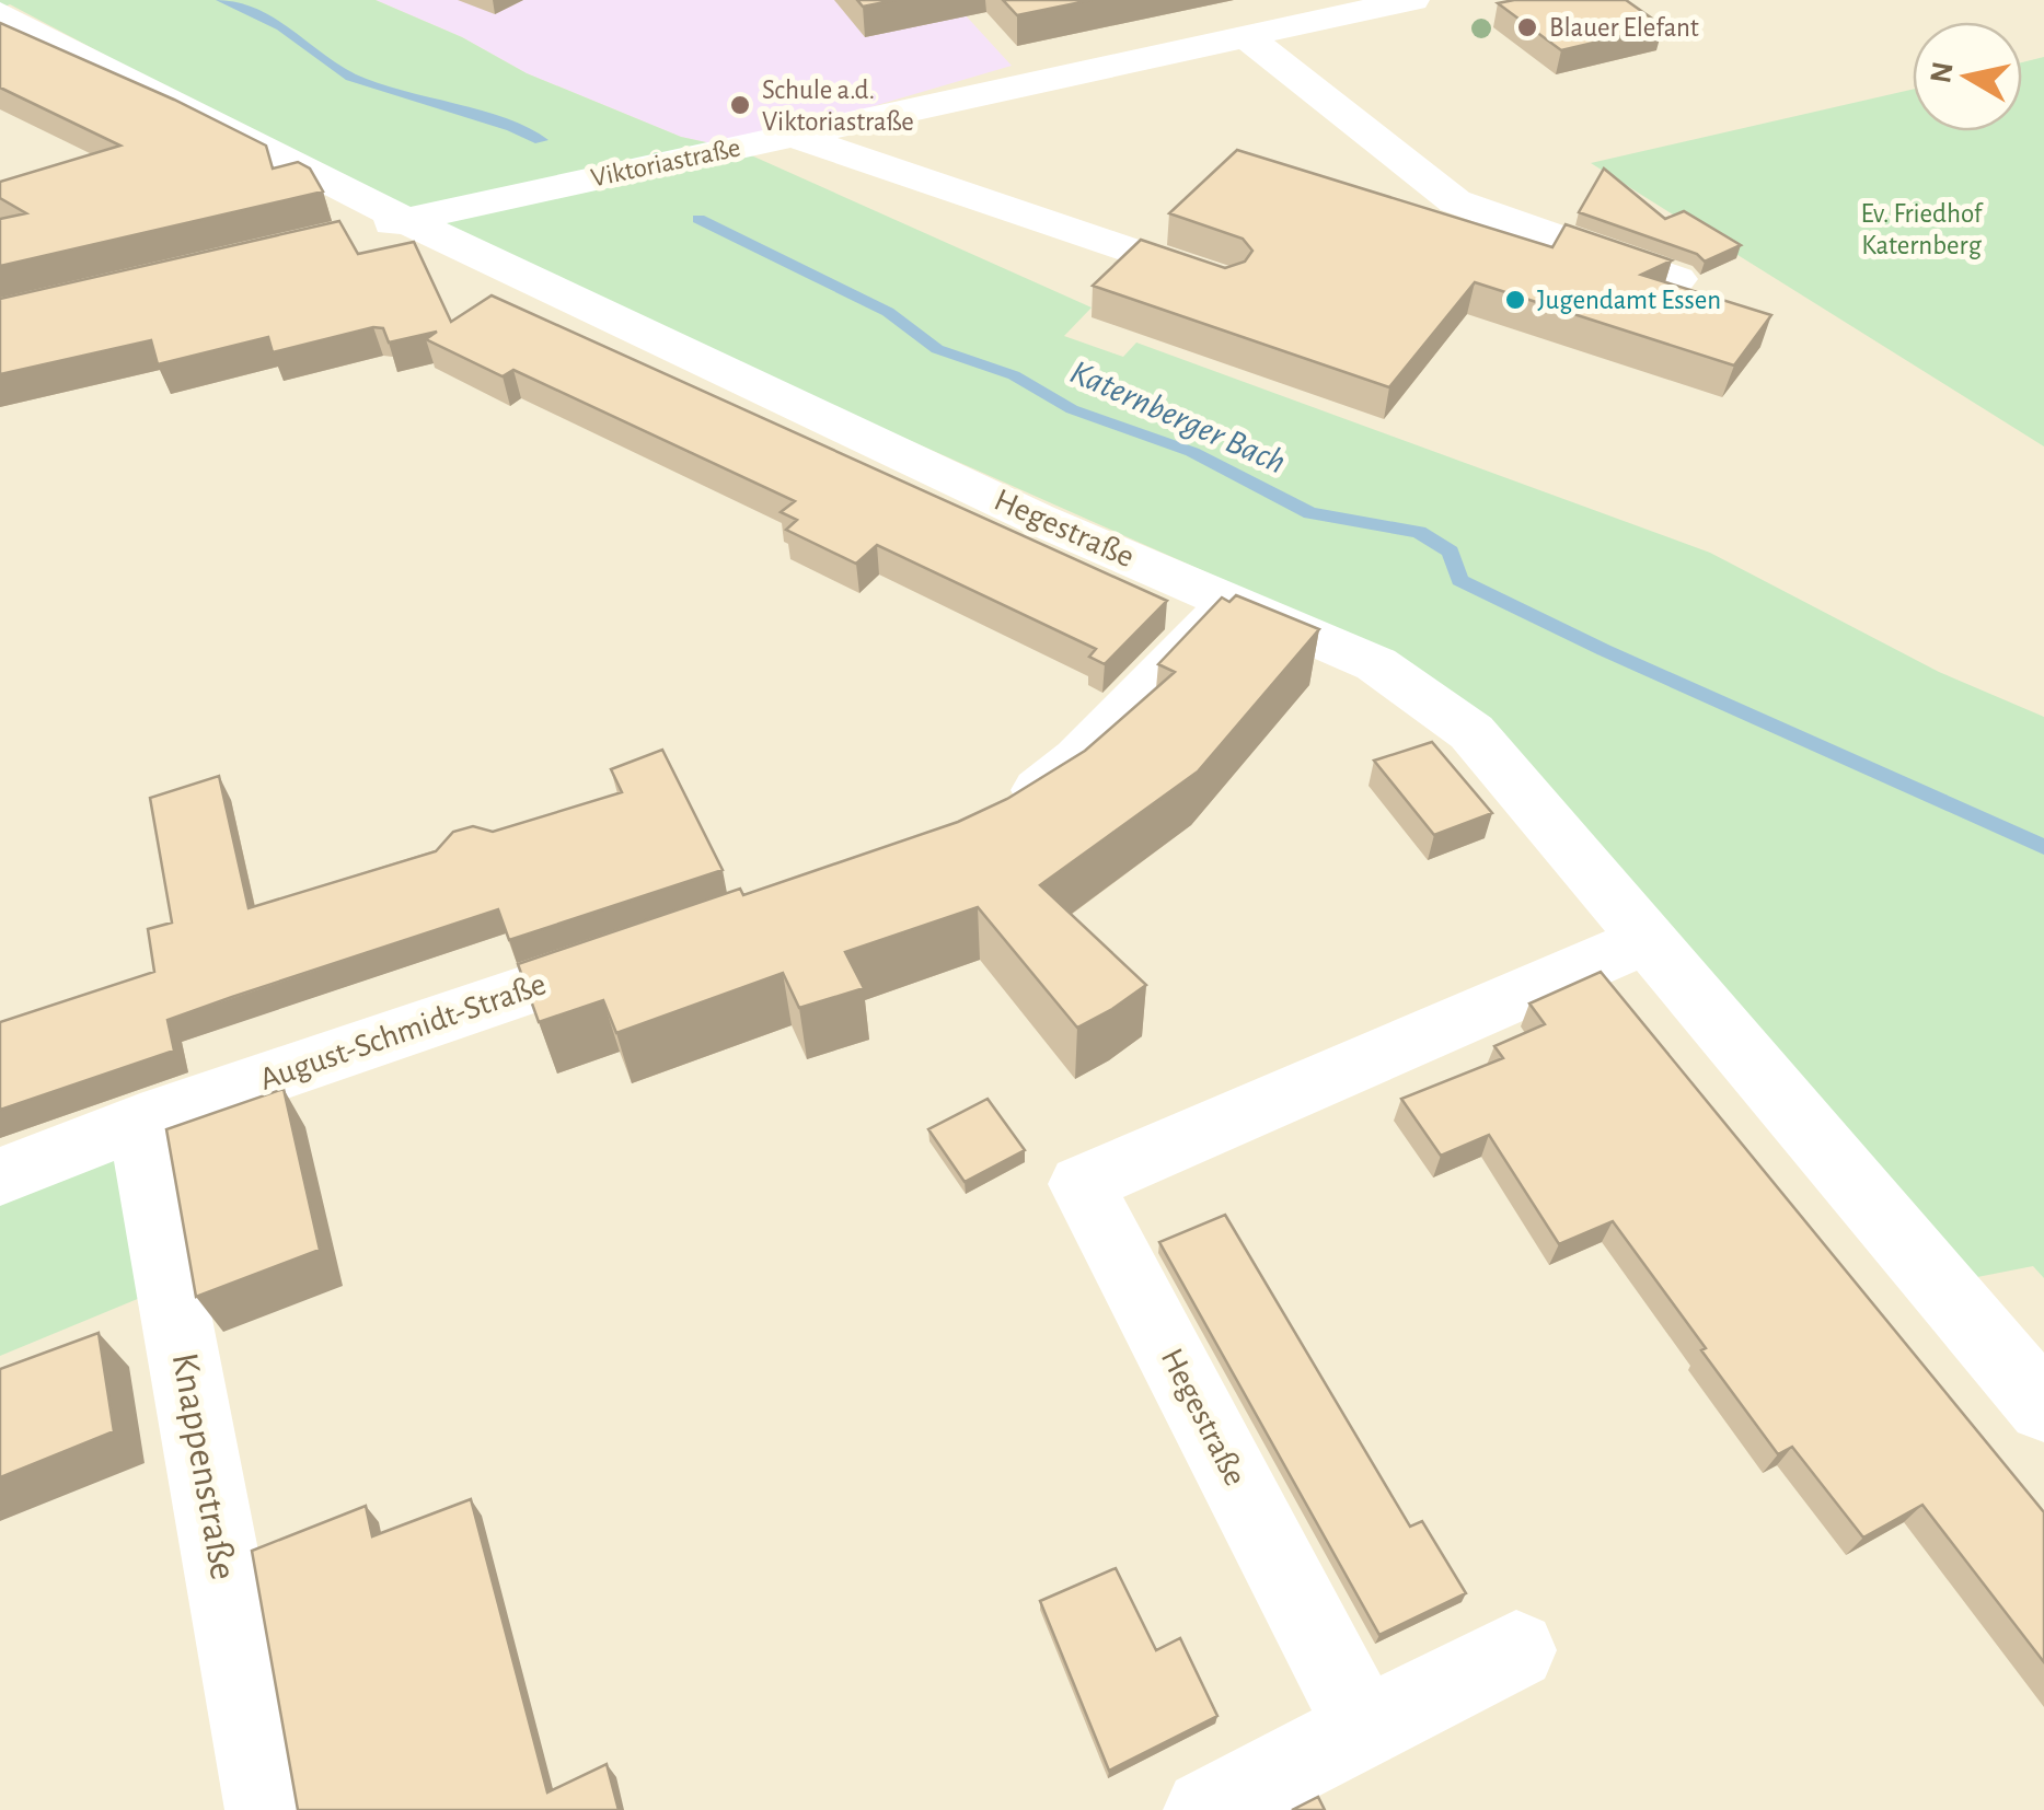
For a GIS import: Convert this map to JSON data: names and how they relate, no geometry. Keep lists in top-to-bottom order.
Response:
{
  "streets": {
    "street": [
      "Viktoriastraße",
      "Hegestraße",
      "August-Schmidt-Straße",
      "Knappenstraße"
    ]
  },
  "crossings": [
    ["Viktoriastraße", "Hegestraße"],
    ["August-Schmidt-Straße", "Knappenstraße"]
  ],
  "water": ["Katernberger Bach"],
  "parks": ["Ev. Friedhof Katernberg"],
  "places": ["Blauer Elefant", "Schule a.d. Viktoriastraße", "Jugendamt Essen"],
  "north": "left"
}
